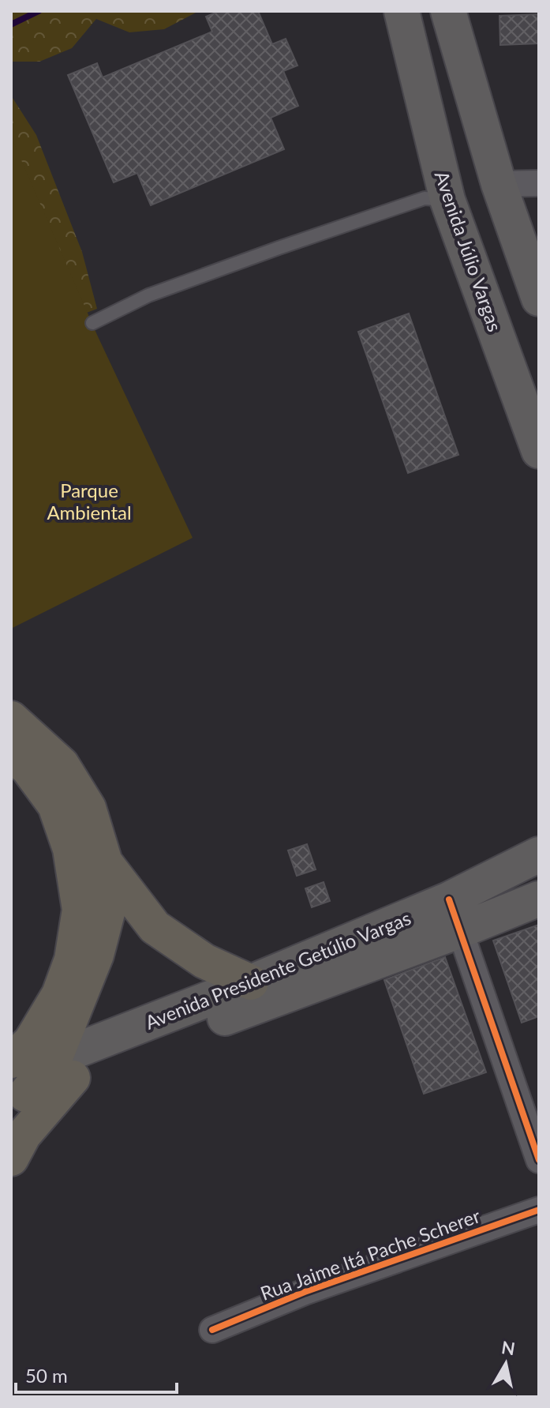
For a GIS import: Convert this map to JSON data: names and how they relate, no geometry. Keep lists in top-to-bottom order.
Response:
{
  "streets": {
    "main road": ["Avenida Júlio Vargas", "Avenida Presidente Getúlio Vargas"],
    "street": ["Rua Jaime Itá Pache Scherer"]
  },
  "parks": ["Parque Ambiental"],
  "scale_bar": "50 m",
  "north": "top"
}
